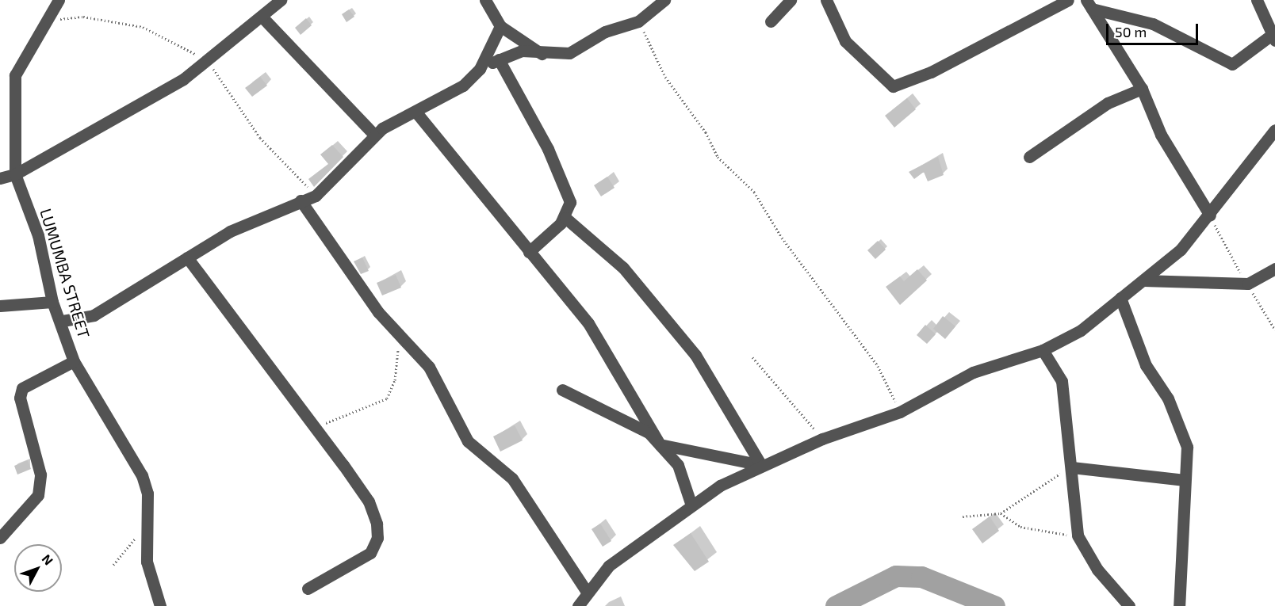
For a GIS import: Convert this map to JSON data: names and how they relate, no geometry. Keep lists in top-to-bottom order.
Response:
{
  "streets": {
    "street": ["LUMUMBA STREET"]
  },
  "scale_bar": "50 m",
  "north": "top right"
}
